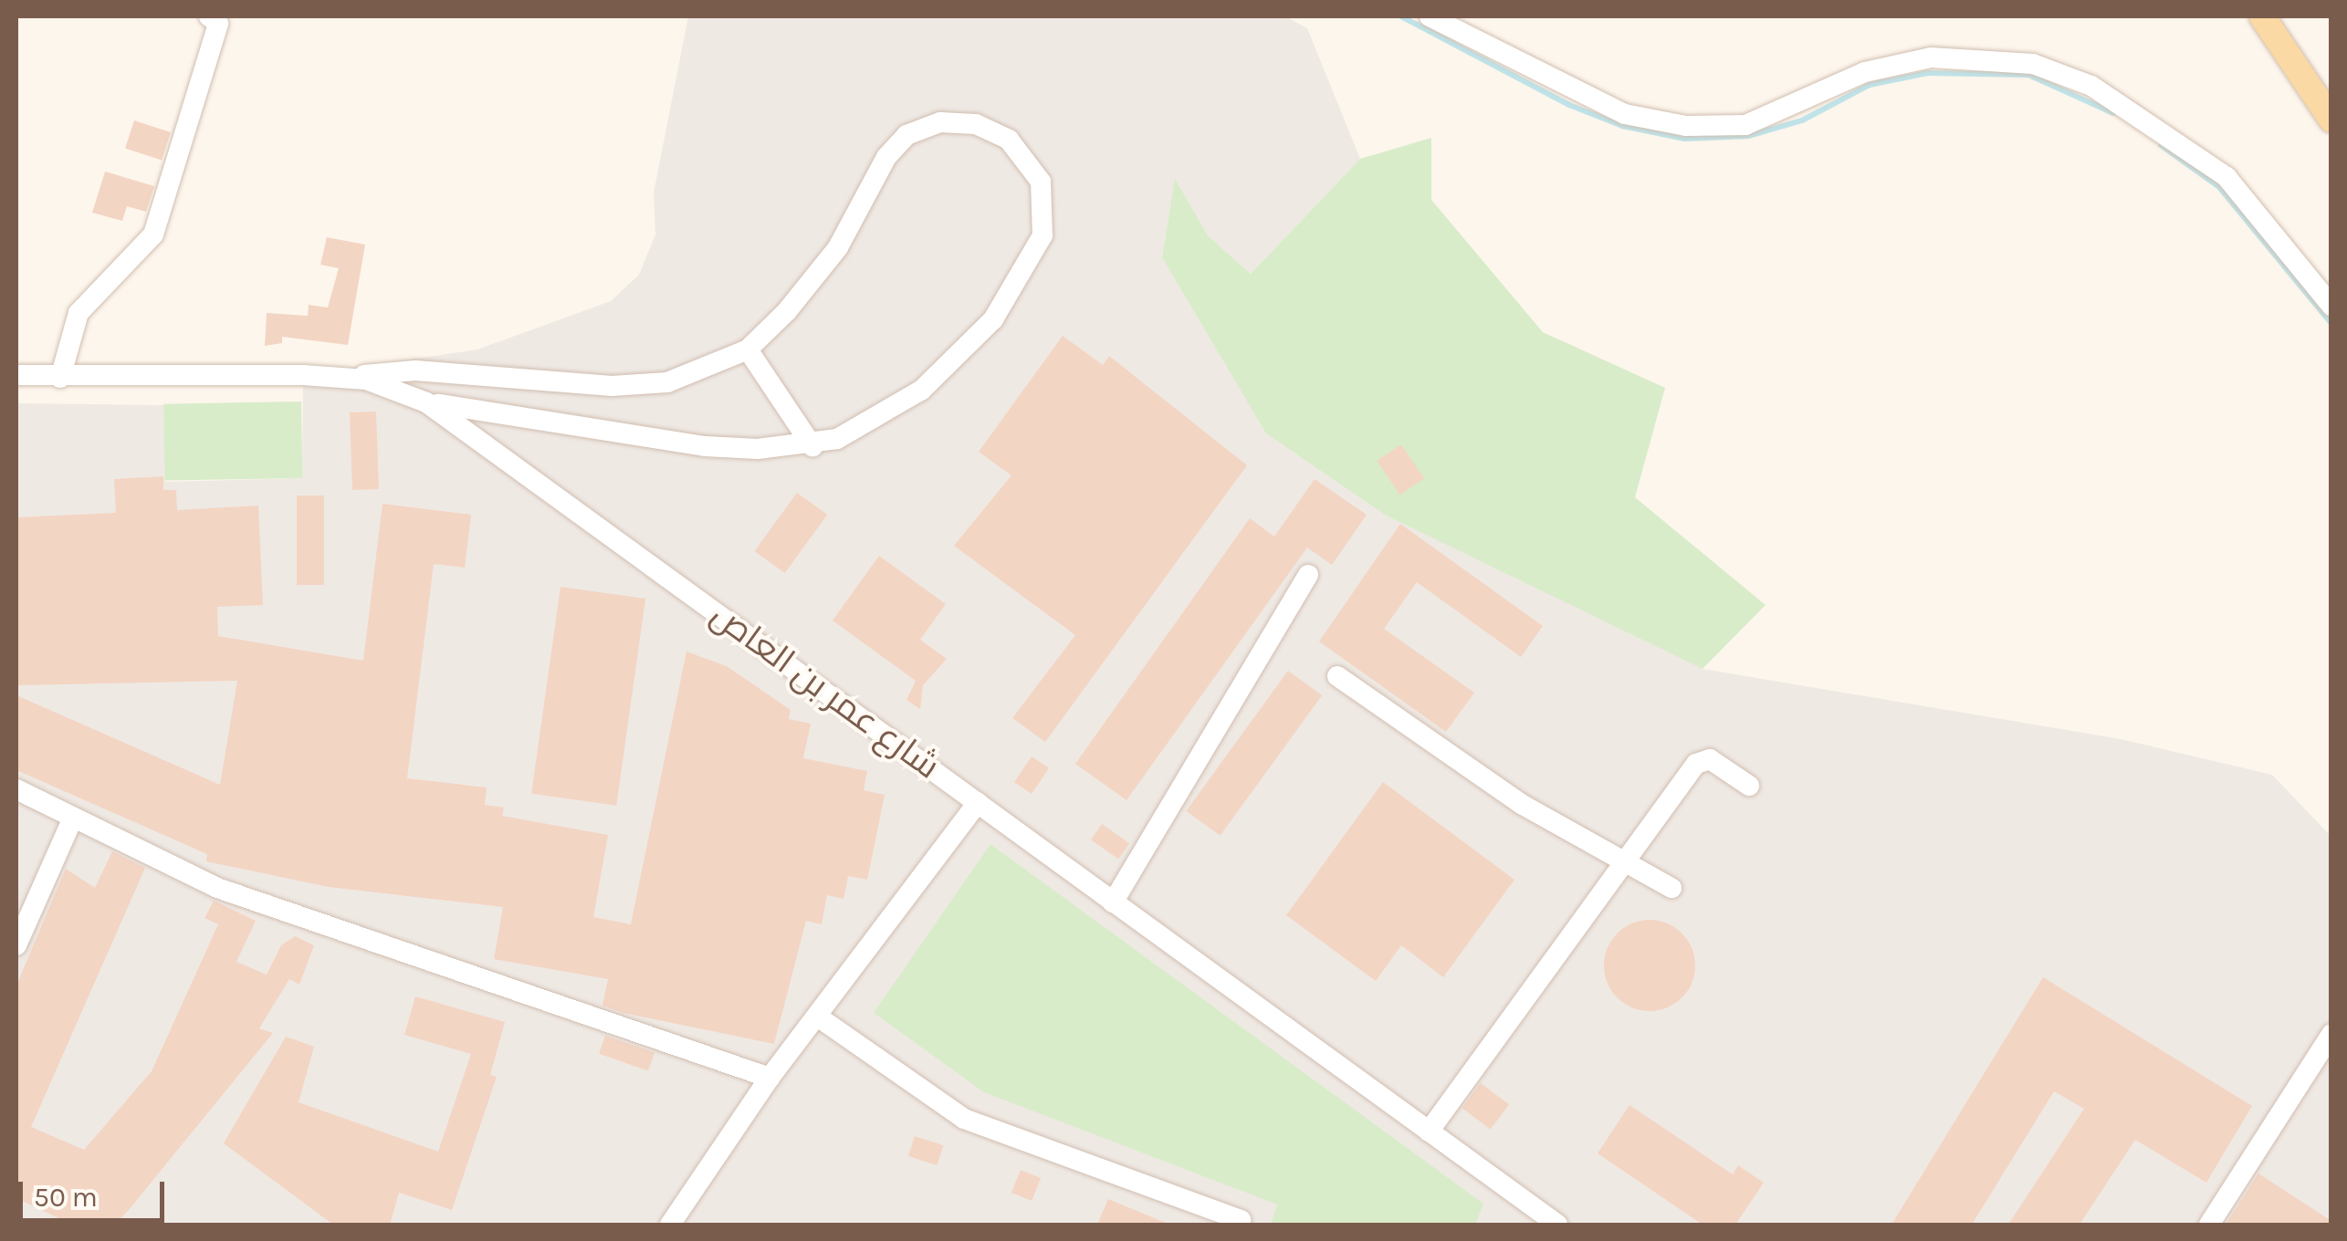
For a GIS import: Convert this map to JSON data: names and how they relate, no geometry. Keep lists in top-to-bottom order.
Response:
{
  "streets": {
    "street": ["شارع عمر بن العاص"]
  },
  "scale_bar": "50 m"
}
